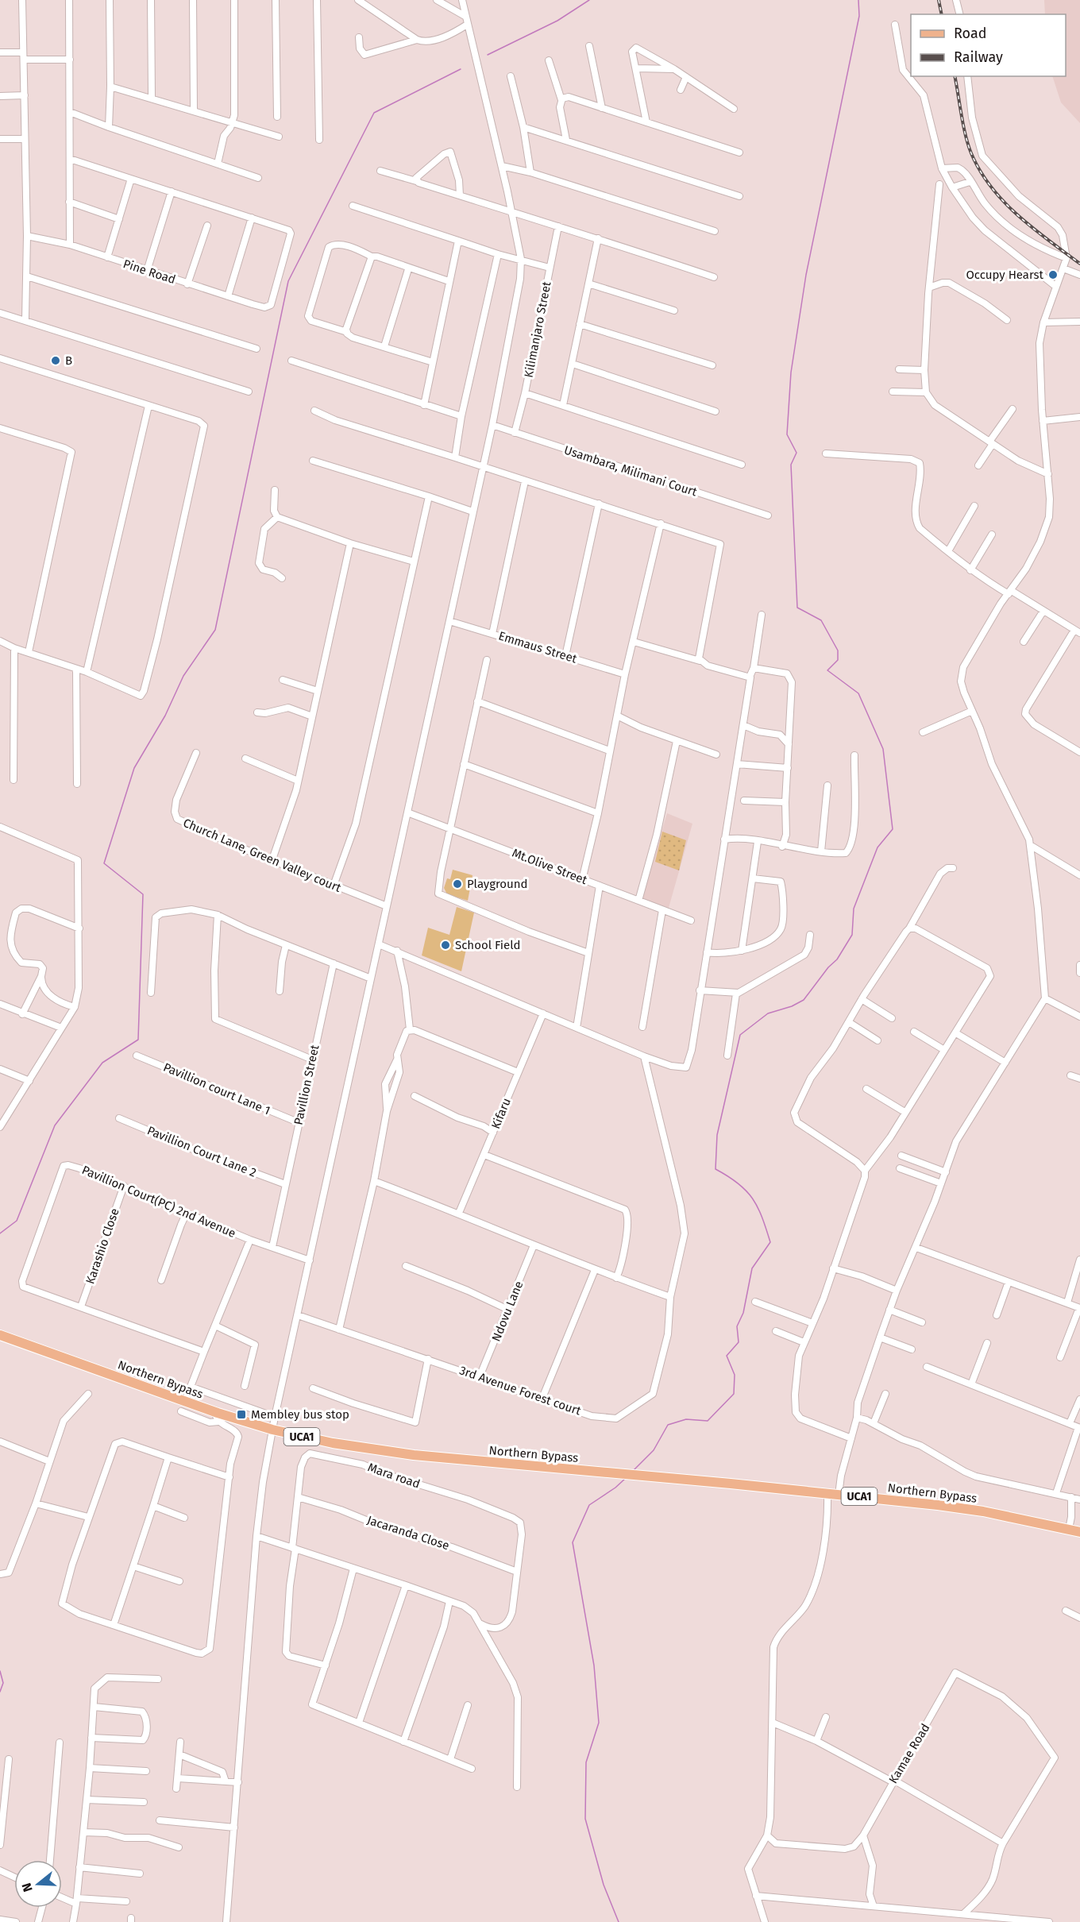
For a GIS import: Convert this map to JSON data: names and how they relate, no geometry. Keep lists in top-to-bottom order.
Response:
{
  "streets": {
    "main road": ["Northern Bypass", "UCA1"],
    "street": [
      "Pine Road",
      "Kilimanjaro Street",
      "Usambara, Milimani Court",
      "Emmaus Street",
      "Church Lane, Green Valley court",
      "Mt.Olive Street",
      "Pavillion Street",
      "Pavillion court Lane 1",
      "Kifaru",
      "Pavillion Court Lane 2",
      "Pavillion Court(PC) 2nd Avenue",
      "Karashio Close",
      "Ndovu Lane",
      "3rd Avenue Forest court",
      "Mara road",
      "Jacaranda Close",
      "Kamae Road"
    ]
  },
  "crossings": [
    ["Kilimanjaro Street", "Usambara, Milimani Court"],
    ["Pavillion Street", "Pavillion court Lane 1"],
    ["Pavillion Street", "Pavillion Court Lane 2"],
    ["Pavillion Street", "Pavillion Court(PC) 2nd Avenue"],
    ["Pavillion Court(PC) 2nd Avenue", "Karashio Close"],
    ["Ndovu Lane", "3rd Avenue Forest court"],
    ["Mara road", "Jacaranda Close"]
  ],
  "places": {
    "other": [
      "Occupy Hearst",
      "B",
      "Playground",
      "School Field"
    ],
    "transit": ["Membley bus stop"]
  },
  "legend": ["Road", "Railway"],
  "north": "left"
}
